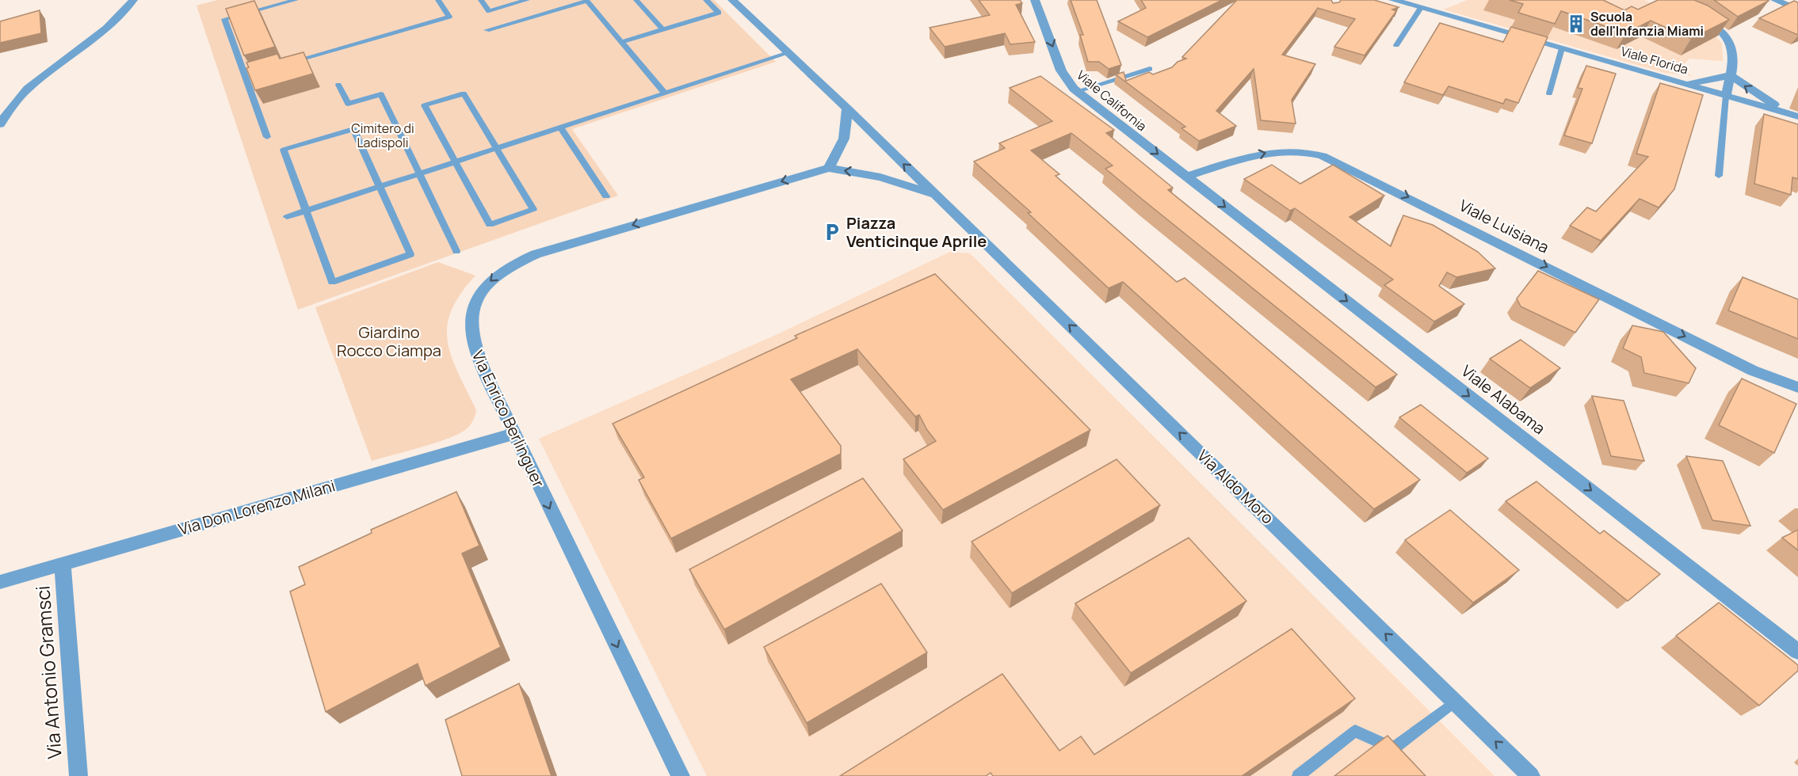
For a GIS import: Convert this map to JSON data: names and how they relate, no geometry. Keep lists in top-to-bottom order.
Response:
{
  "streets": {
    "street": [
      "Viale Florida",
      "Viale California",
      "Viale Luisiana",
      "Viale Alabama",
      "Via Enrico Berlinguer",
      "Via Aldo Moro",
      "Via Don Lorenzo Milani",
      "Via Antonio Gramsci"
    ]
  },
  "crossings": [
    ["Viale California", "Viale Luisiana"],
    ["Viale California", "Viale Alabama"],
    ["Viale Luisiana", "Viale Alabama"],
    ["Via Enrico Berlinguer", "Via Don Lorenzo Milani"],
    ["Via Don Lorenzo Milani", "Via Antonio Gramsci"]
  ],
  "one_way": [
    "Viale California",
    "Viale Luisiana",
    "Viale Alabama",
    "Via Aldo Moro"
  ],
  "parks": ["Cimitero di Ladispoli", "Giardino Rocco Ciampa"],
  "places": {
    "building": ["Scuola dell'Infanzia Miami"],
    "parking": ["Piazza Venticinque Aprile"]
  }
}
